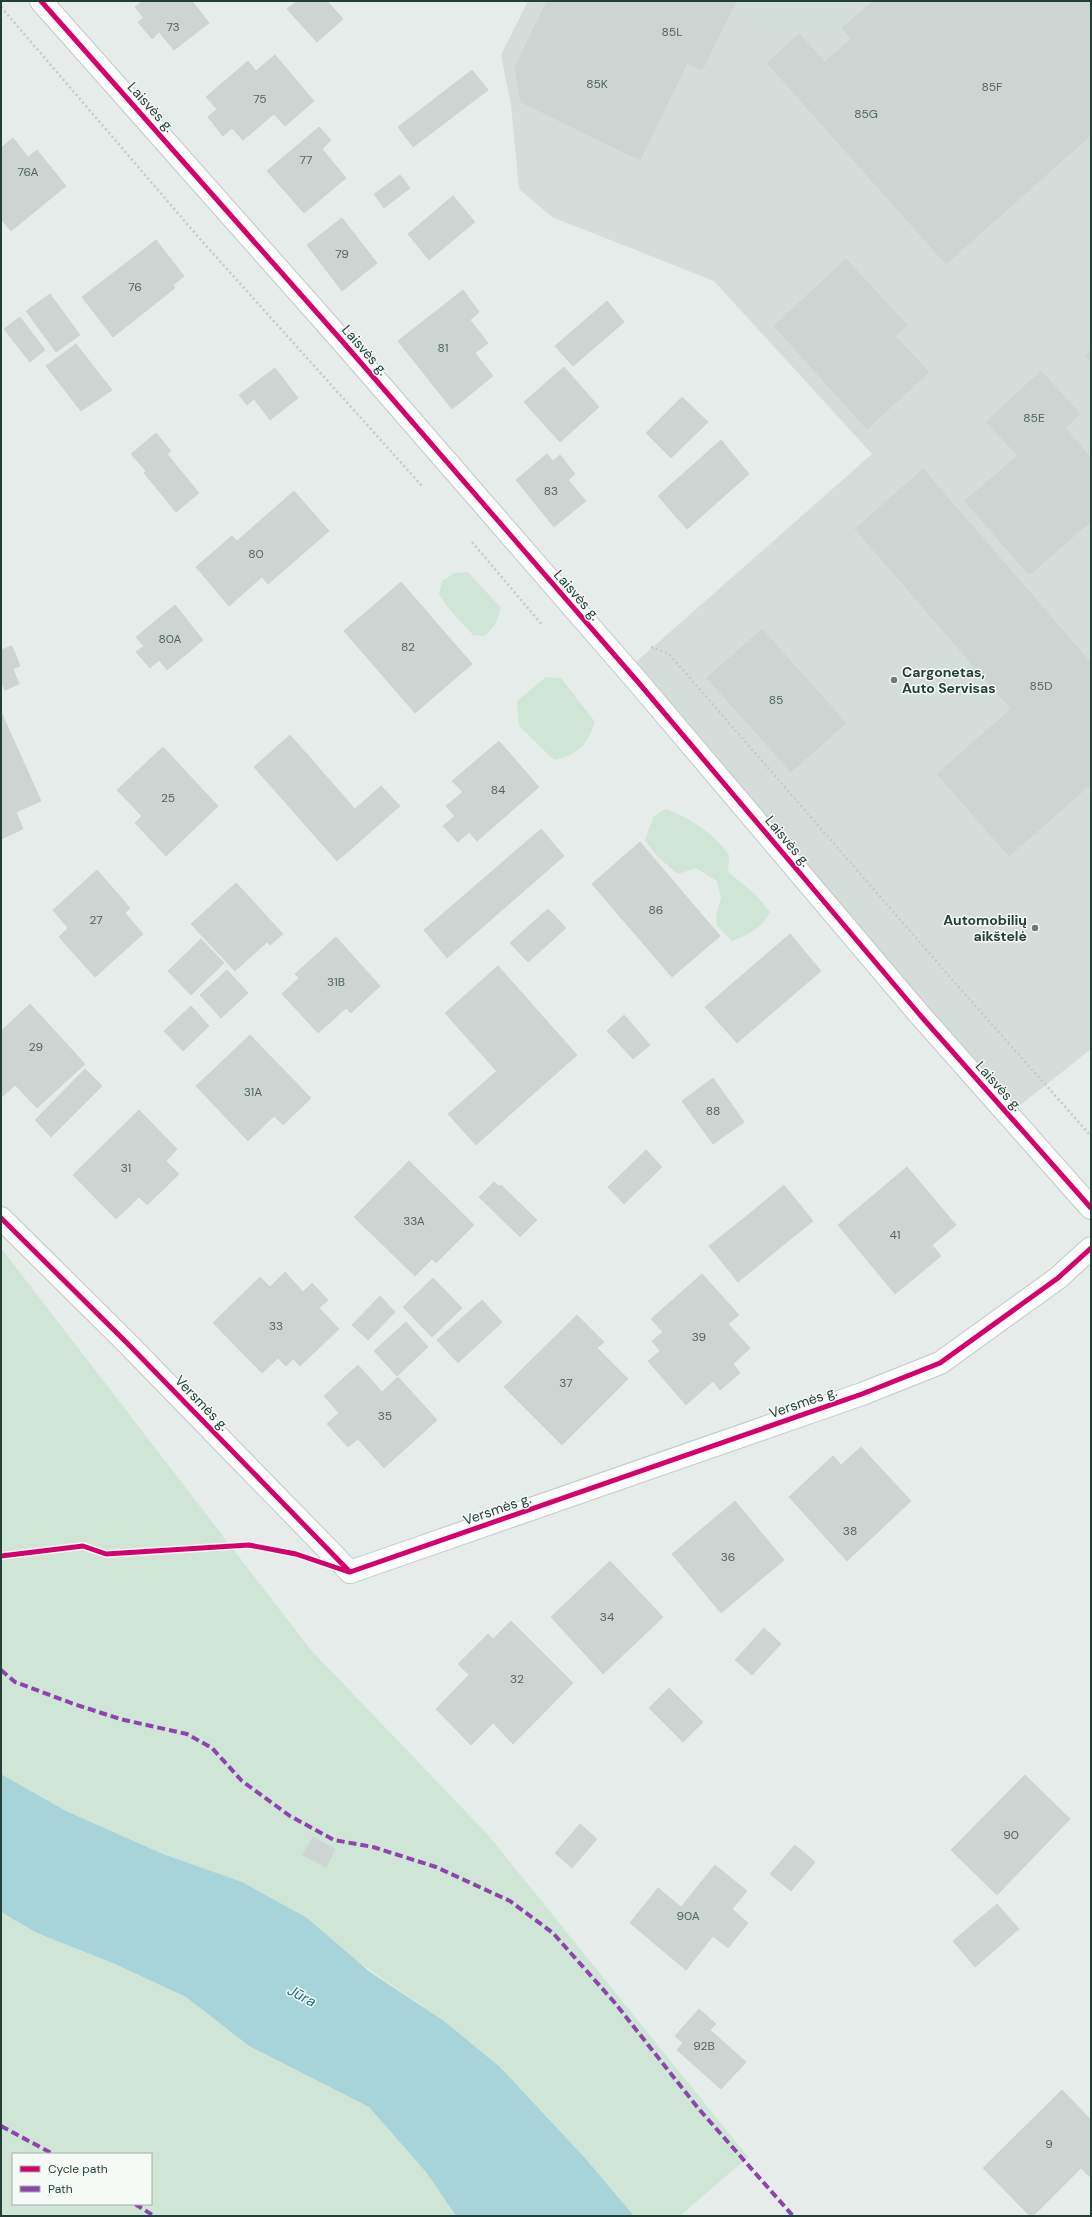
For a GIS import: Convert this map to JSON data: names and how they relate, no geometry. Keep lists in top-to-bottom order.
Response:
{
  "streets": {
    "street": ["Laisvės g.", "Versmės g."]
  },
  "water": ["Jūra"],
  "places": ["Cargonetas, Auto Servisas", "Automobilių aikštelė"],
  "house_numbers": [
    "73",
    "85L",
    "85K",
    "85F",
    "75",
    "85G",
    "77",
    "76A",
    "79",
    "76",
    "81",
    "85E",
    "83",
    "80",
    "80A",
    "82",
    "85D",
    "85",
    "84",
    "25",
    "86",
    "27",
    "31B",
    "29",
    "31A",
    "88",
    "31",
    "33A",
    "41",
    "33",
    "39",
    "37",
    "35",
    "38",
    "36",
    "34",
    "32",
    "90",
    "90A",
    "92B",
    "9"
  ],
  "legend": ["Cycle path", "Path"]
}
